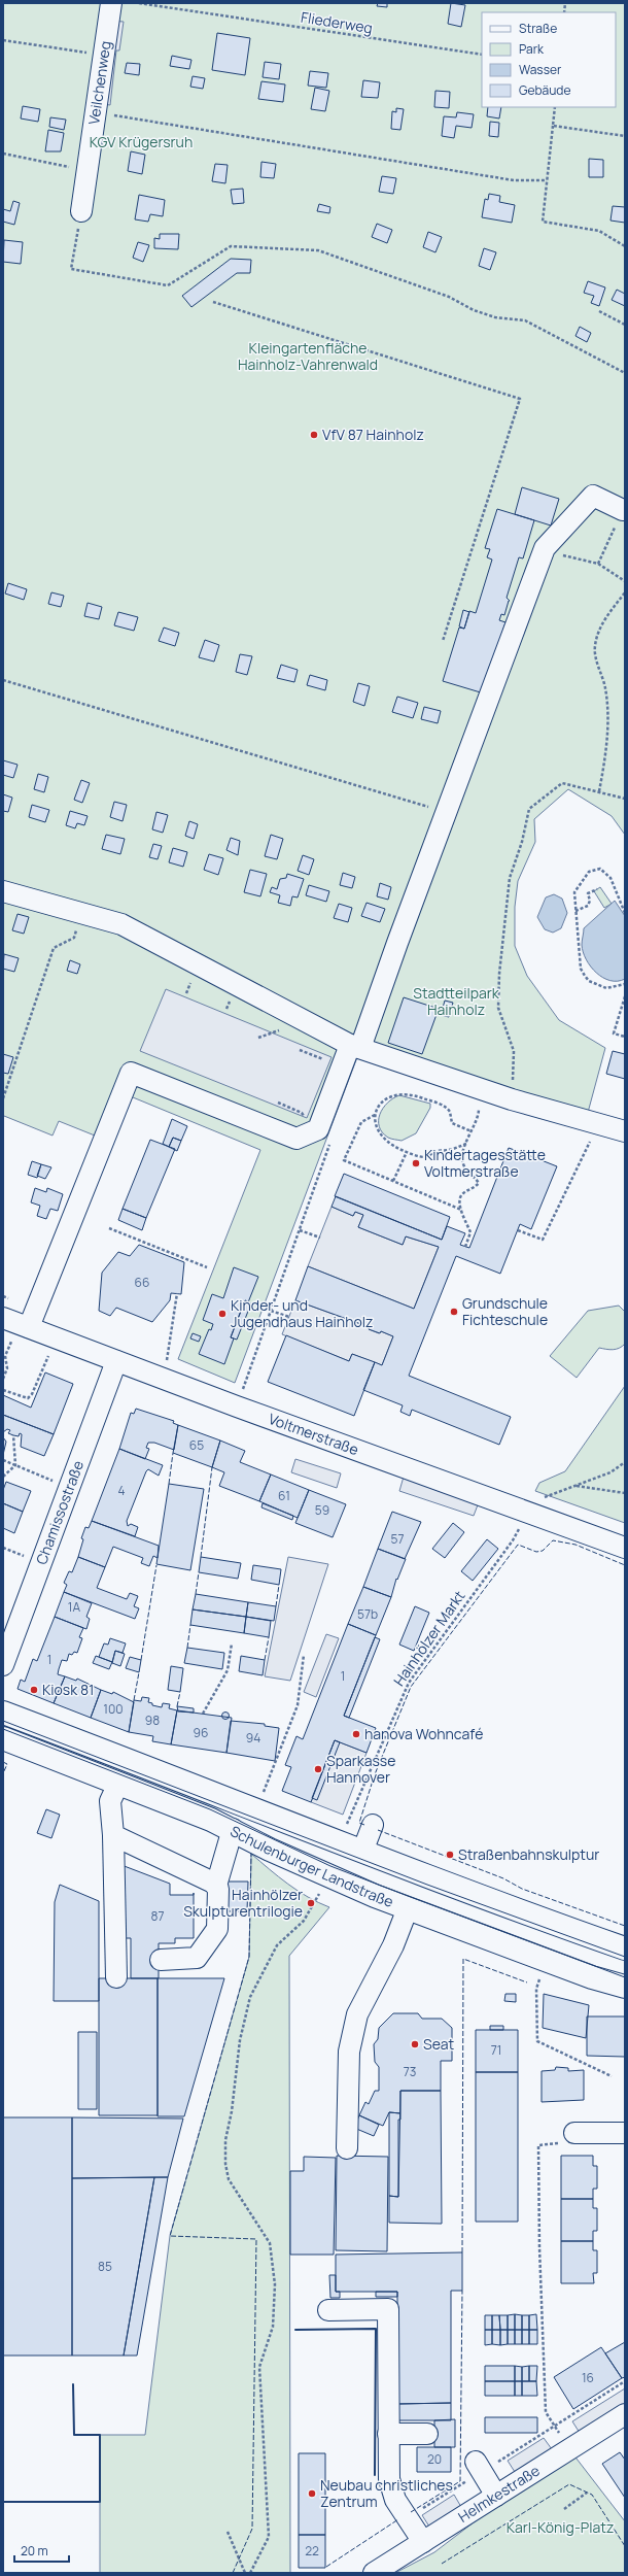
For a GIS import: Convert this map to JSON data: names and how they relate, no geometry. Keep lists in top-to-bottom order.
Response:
{
  "streets": {
    "main road": ["Schulenburger Landstraße"],
    "street": [
      "Veilchenweg",
      "Voltmerstraße",
      "Chamissostraße",
      "Helmkestraße"
    ],
    "path": ["Fliederweg", "Hainhölzer Markt"]
  },
  "crossings": [
    ["Voltmerstraße", "Chamissostraße"],
    ["Voltmerstraße", "Hainhölzer Markt"],
    ["Hainhölzer Markt", "Schulenburger Landstraße"]
  ],
  "parks": [
    "KGV Krügersruh",
    "Kleingartenfläche Hainholz-Vahrenwald",
    "Stadtteilpark Hainholz",
    "Karl-König-Platz"
  ],
  "places": [
    "VfV 87 Hainholz",
    "Kindertagesstätte Voltmerstraße",
    "Grundschule Fichteschule",
    "Kinder- und Jugendhaus Hainholz",
    "Kiosk 81",
    "hanova Wohncafé",
    "Sparkasse Hannover",
    "Straßenbahnskulptur",
    "Hainhölzer Skulpturentrilogie",
    "Seat",
    "Neubau christliches Zentrum"
  ],
  "house_numbers": [
    "66",
    "65",
    "4",
    "61",
    "59",
    "57",
    "1A",
    "57b",
    "1",
    "1",
    "100",
    "98",
    "96",
    "94",
    "87",
    "71",
    "73",
    "85",
    "16",
    "20",
    "22"
  ],
  "legend": [
    "Straße",
    "Park",
    "Wasser",
    "Gebäude"
  ],
  "scale_bar": "20 m"
}
